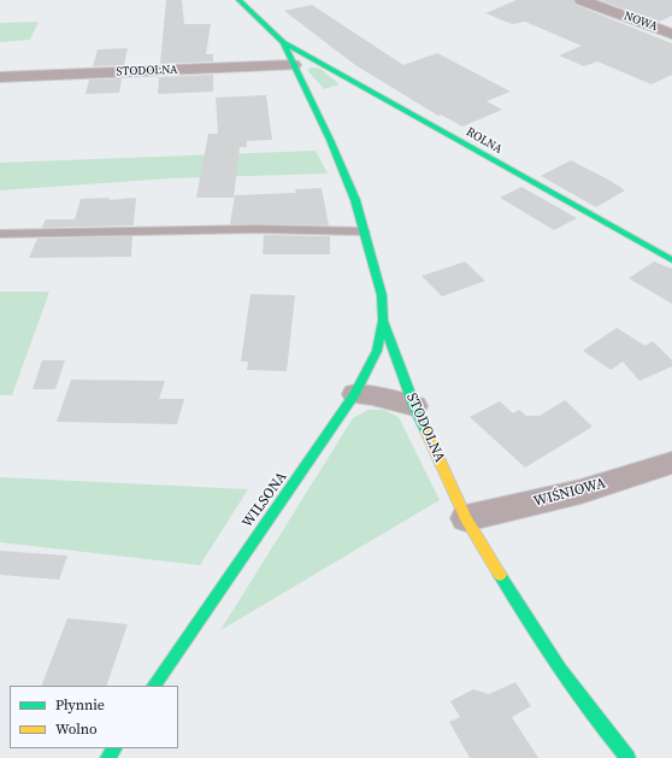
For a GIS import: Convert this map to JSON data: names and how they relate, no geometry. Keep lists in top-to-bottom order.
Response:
{
  "streets": {
    "street": [
      "NOWA",
      "STODOLNA",
      "ROLNA",
      "WIŚNIOWA",
      "WILSONA"
    ]
  },
  "crossings": [
    ["STODOLNA", "ROLNA"],
    ["STODOLNA", "WIŚNIOWA"],
    ["STODOLNA", "WILSONA"]
  ],
  "legend": ["Płynnie", "Wolno"]
}
